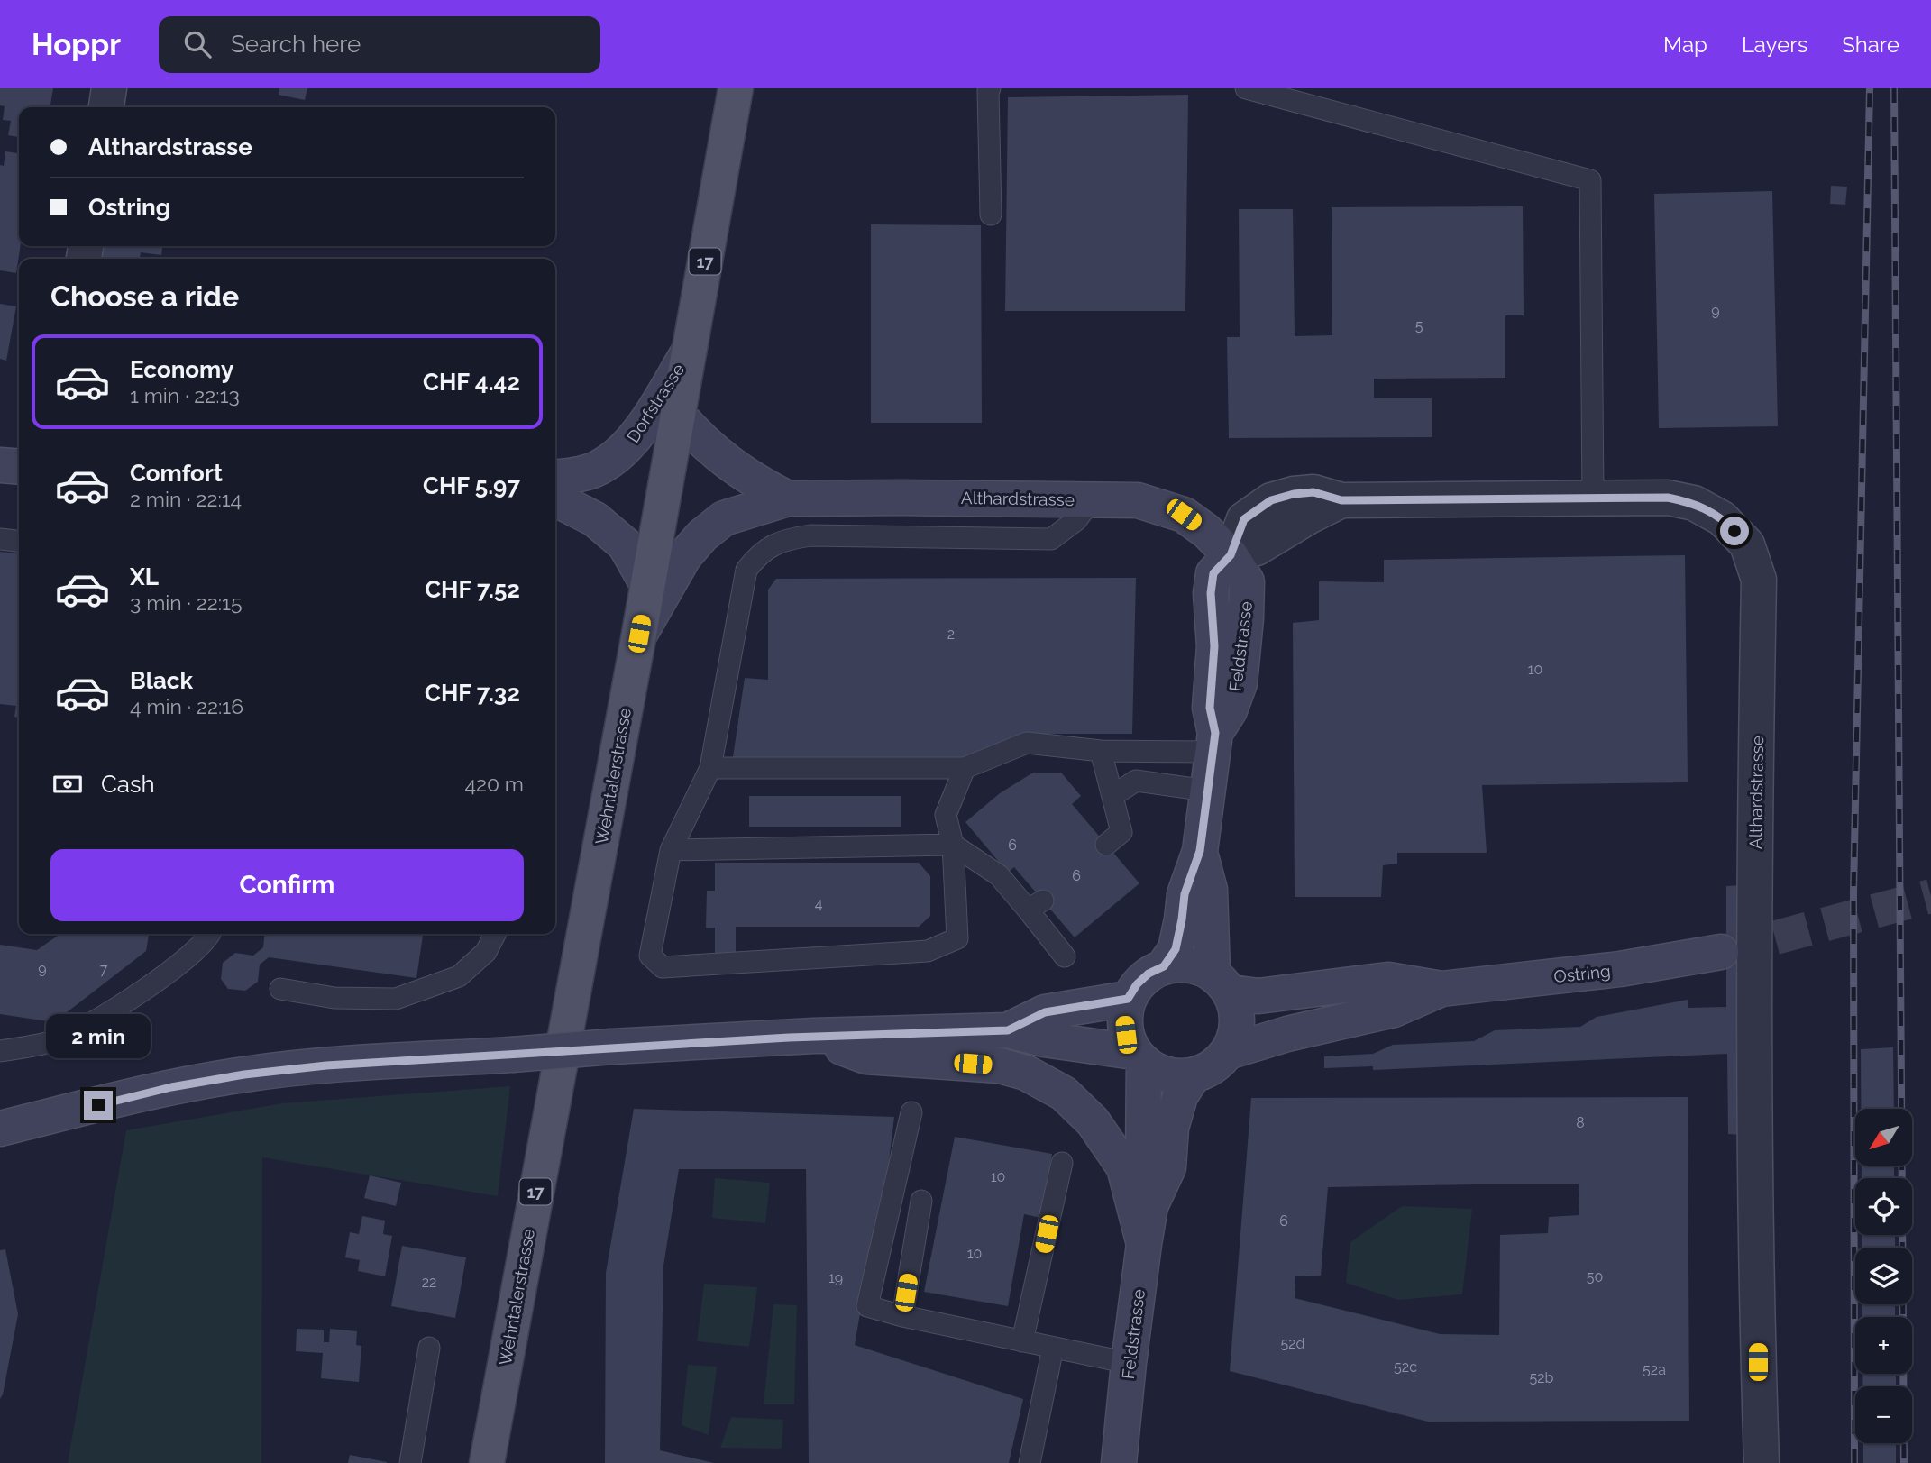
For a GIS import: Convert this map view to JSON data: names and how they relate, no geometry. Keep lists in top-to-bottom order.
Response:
{
  "streets": {
    "main road": [
      "17",
      "Dorfstrasse",
      "Althardstrasse",
      "Feldstrasse",
      "Wehntalerstrasse",
      "Ostring"
    ]
  },
  "crossings": [
    ["Dorfstrasse", "Wehntalerstrasse"],
    ["Althardstrasse", "Feldstrasse"],
    ["Althardstrasse", "Wehntalerstrasse"],
    ["Feldstrasse", "Ostring"]
  ],
  "house_numbers": [
    "9",
    "5",
    "2",
    "10",
    "6",
    "6",
    "4",
    "9",
    "7",
    "8",
    "10",
    "6",
    "10",
    "50",
    "19",
    "22",
    "52d",
    "52c",
    "52a",
    "52b"
  ],
  "north": "bottom left",
  "page": {
    "header": "Hoppr",
    "search": "Search here",
    "nav": ["Map", "Layers", "Share"],
    "banner": ["Althardstrasse", "Ostring"],
    "heading": "Choose a ride",
    "list": [
      {
        "name": "Economy",
        "note": "1 min · 22:13",
        "value": "CHF 4.42"
      },
      {
        "name": "Comfort",
        "note": "2 min · 22:14",
        "value": "CHF 5.97"
      },
      {
        "name": "XL",
        "note": "3 min · 22:15",
        "value": "CHF 7.52"
      },
      {
        "name": "Black",
        "note": "4 min · 22:16",
        "value": "CHF 7.32"
      }
    ],
    "pay": ["Cash", "420 m"],
    "buttons": "Confirm",
    "bubble": "2 min",
    "map_buttons": ["+", "−"]
  }
}
